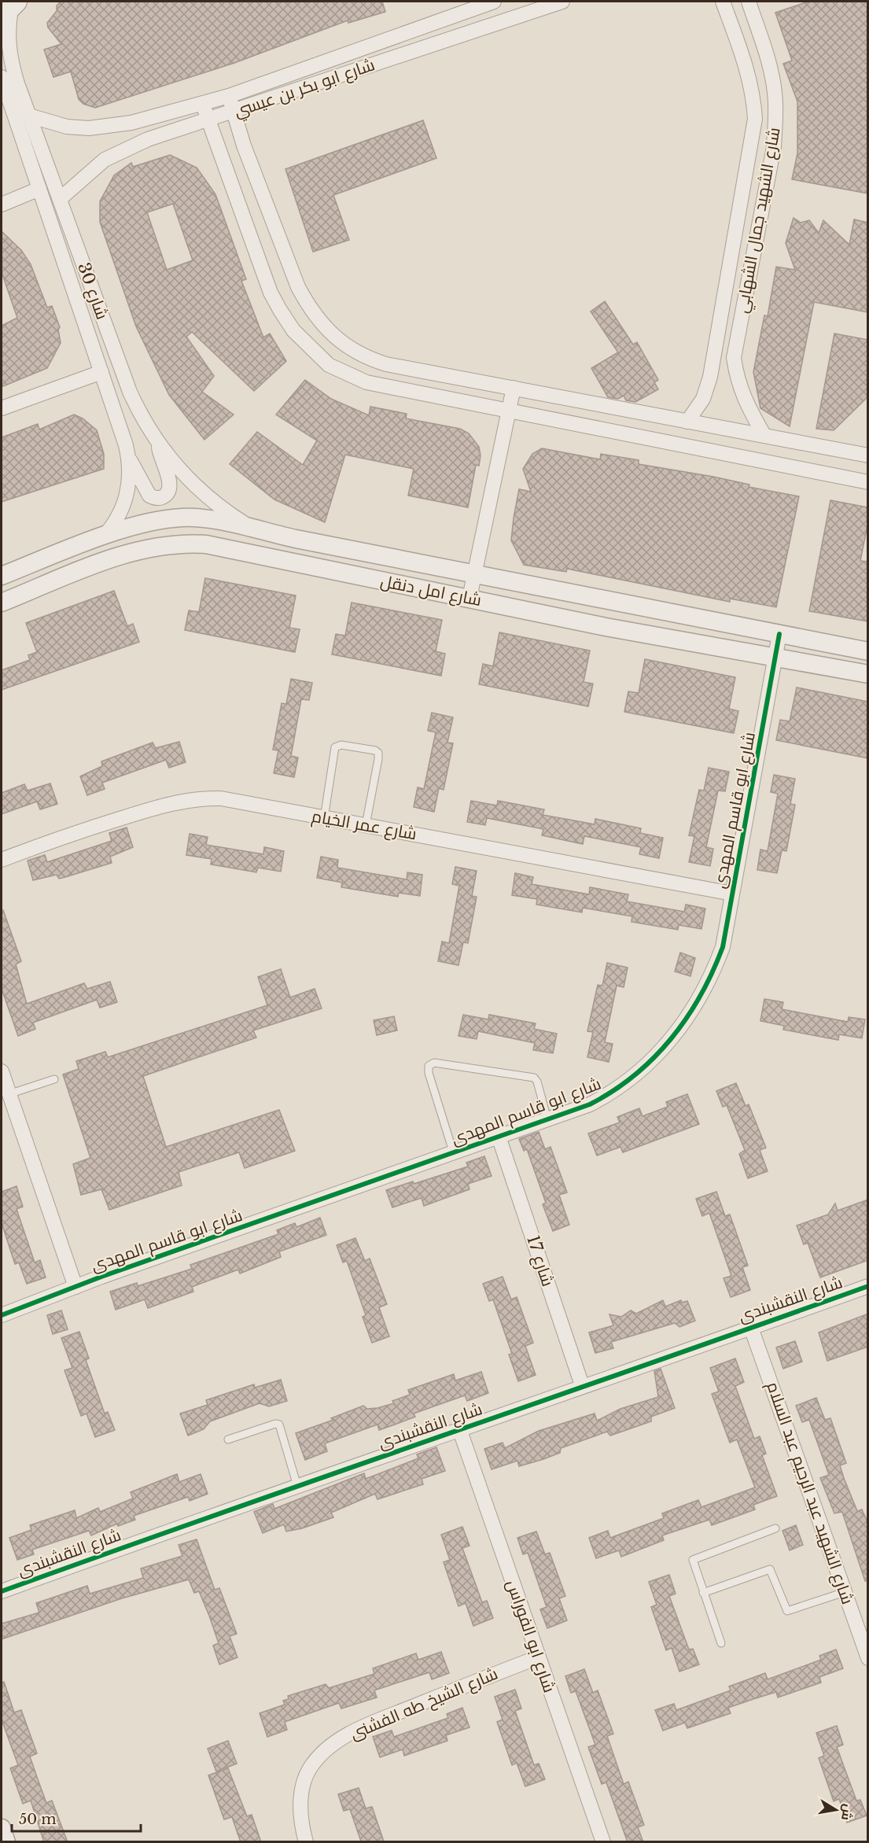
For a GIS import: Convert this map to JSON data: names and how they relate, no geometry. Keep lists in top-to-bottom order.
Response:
{
  "streets": {
    "street": [
      "شارع ابو بكر بن عيسي",
      "شارع الشهيد جمال الشهابي",
      "شارع 30",
      "شارع امل دنقل",
      "شارع ابو قاسم المهدى",
      "شارع عمر الخيام",
      "شارع 17",
      "شارع النقشبندى",
      "شارع الشهيد عبد الرحيم عبد السلام",
      "شارع ابو الفوراس",
      "شارع الشيخ طه الفشنى"
    ]
  },
  "crossings": [
    ["شارع ابو بكر بن عيسي", "شارع 30"],
    ["شارع 30", "شارع امل دنقل"],
    ["شارع امل دنقل", "شارع ابو قاسم المهدى"],
    ["شارع ابو قاسم المهدى", "شارع عمر الخيام"],
    ["شارع ابو قاسم المهدى", "شارع 17"],
    ["شارع 17", "شارع النقشبندى"],
    ["شارع النقشبندى", "شارع الشهيد عبد الرحيم عبد السلام"],
    ["شارع النقشبندى", "شارع ابو الفوراس"],
    ["شارع ابو الفوراس", "شارع الشيخ طه الفشنى"]
  ],
  "scale_bar": "50 m",
  "north": "right"
}
